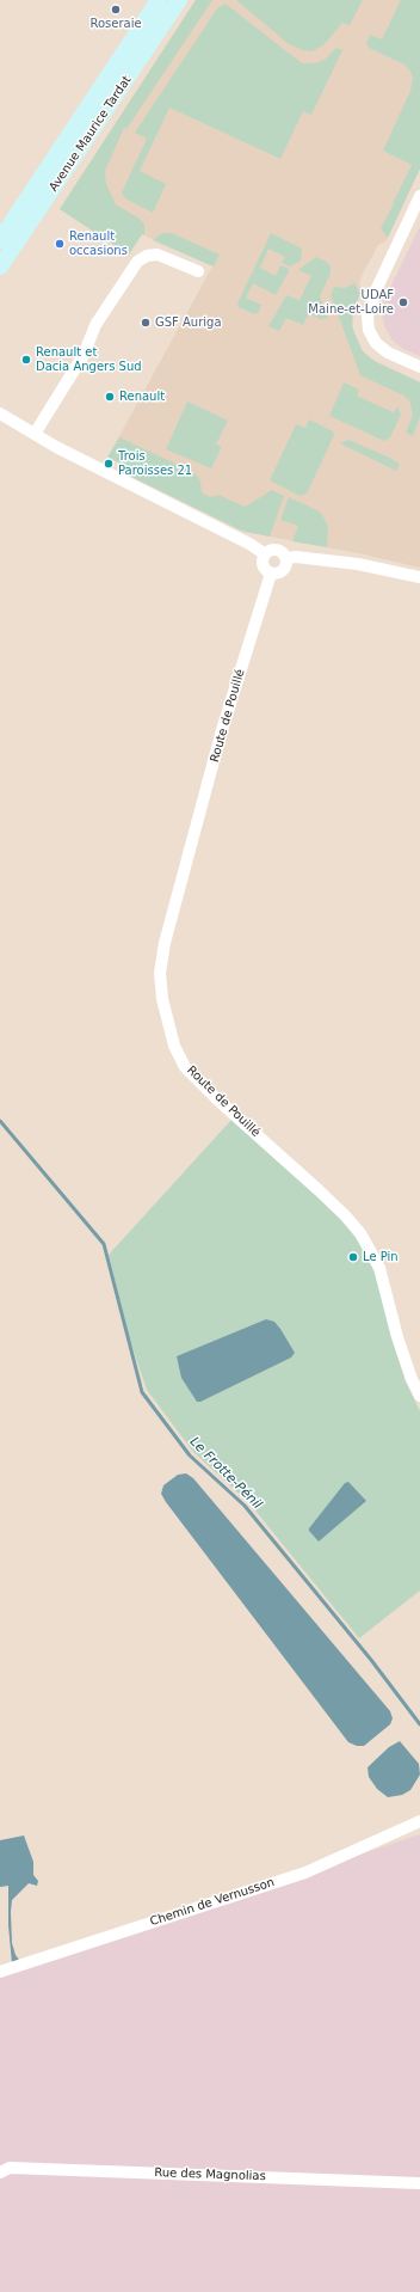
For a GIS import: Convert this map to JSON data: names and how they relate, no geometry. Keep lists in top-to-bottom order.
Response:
{
  "streets": {
    "street": [
      "Avenue Maurice Tardat",
      "Route de Pouillé",
      "Chemin de Vernusson",
      "Rue des Magnolias"
    ]
  },
  "water": ["Le Frotte-Pénil"],
  "places": [
    "Roseraie",
    "Renault occasions",
    "UDAF Maine-et-Loire",
    "GSF Auriga",
    "Renault et Dacia Angers Sud",
    "Renault",
    "Trois Paroisses 21",
    "Le Pin"
  ]
}
